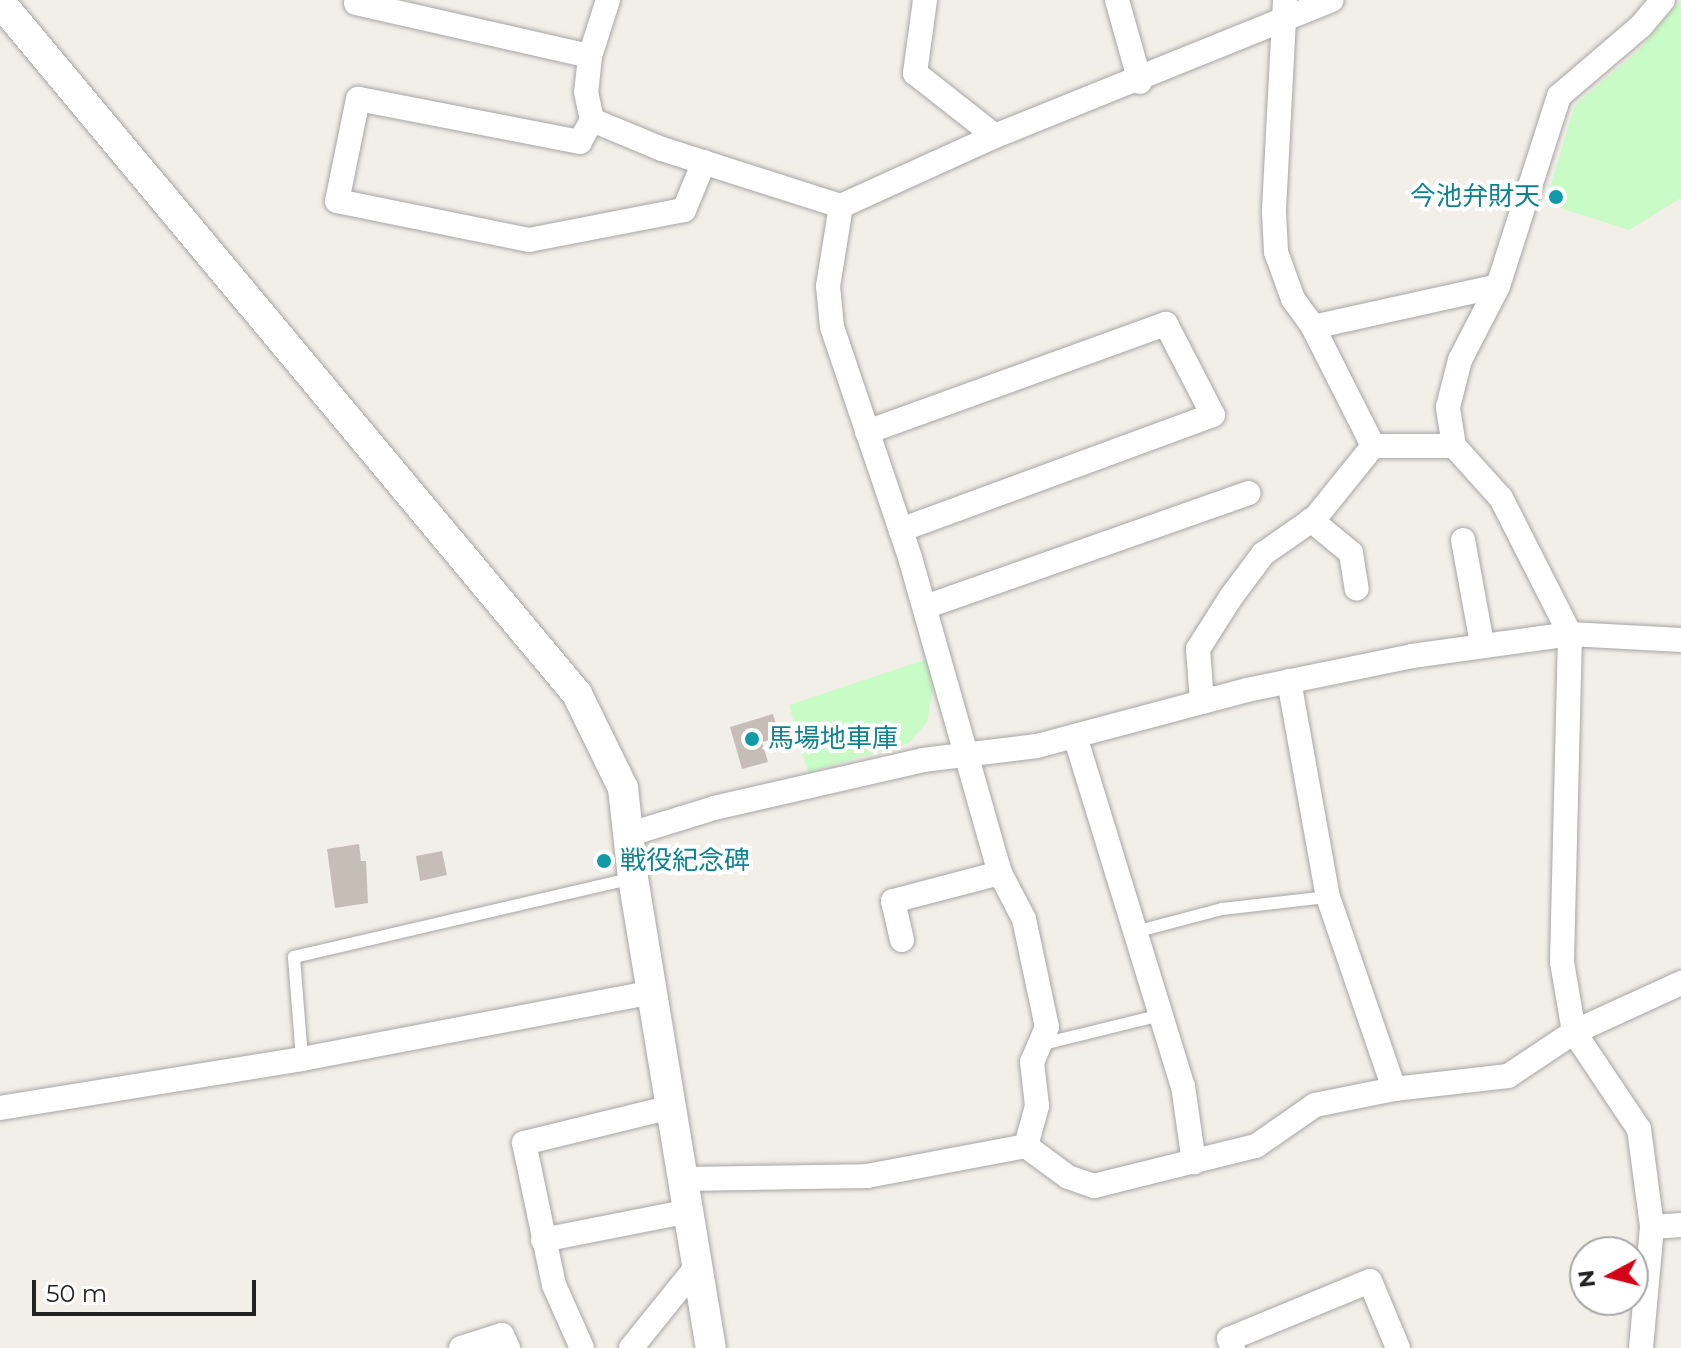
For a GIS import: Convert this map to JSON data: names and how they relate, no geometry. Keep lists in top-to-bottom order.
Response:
{
  "places": ["今池弁財天", "馬場地車庫", "戦役紀念碑"],
  "scale_bar": "50 m",
  "north": "left"
}
